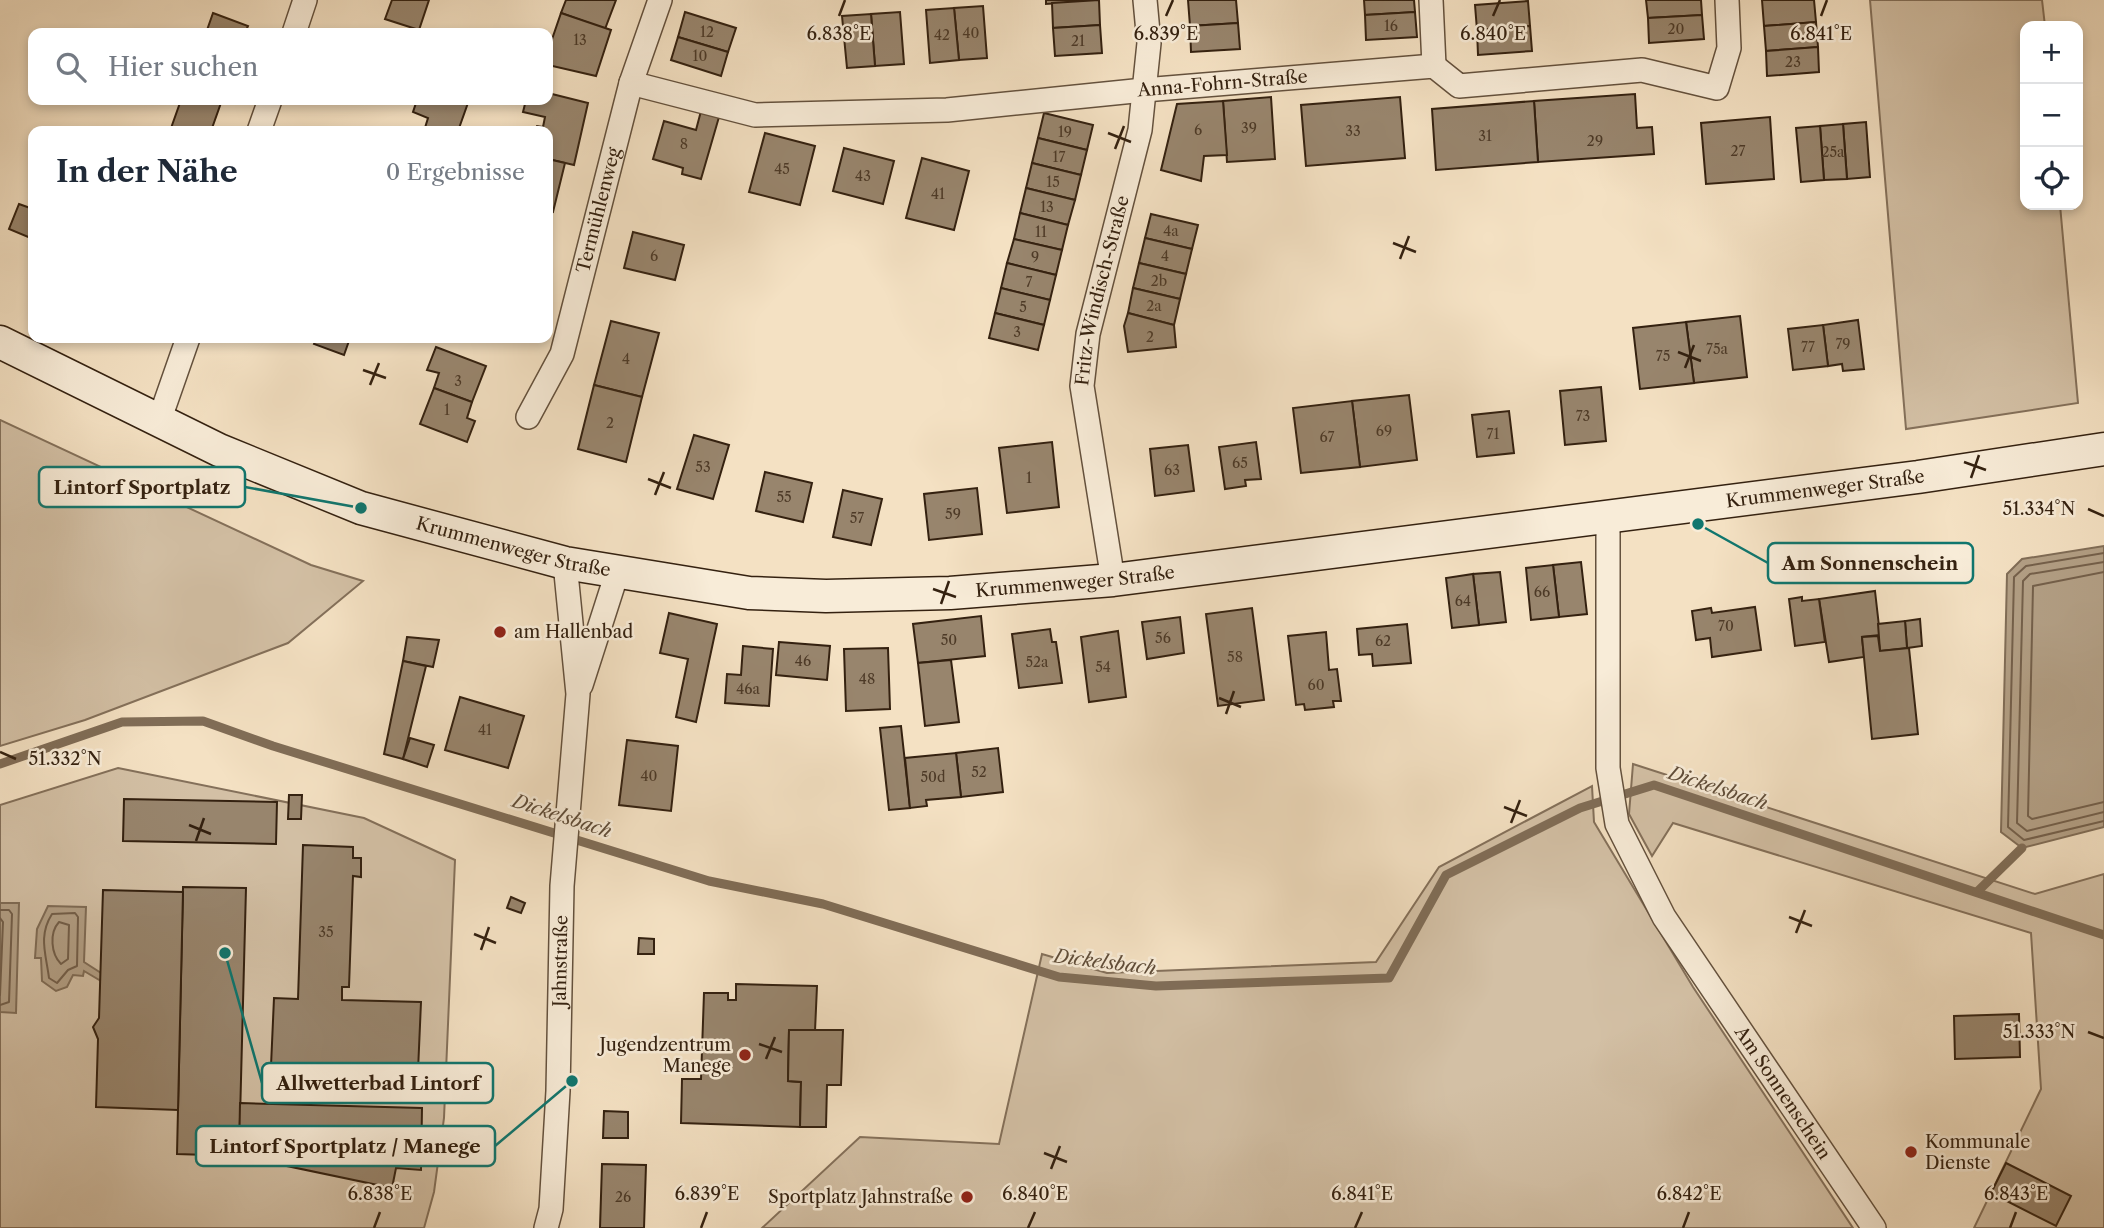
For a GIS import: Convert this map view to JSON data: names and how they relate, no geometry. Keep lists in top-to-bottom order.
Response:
{
  "streets": {
    "main road": ["Krummenweger Straße"],
    "street": [
      "Anna-Fohrn-Straße",
      "Termühlenweg",
      "Fritz-Windisch-Straße",
      "Jahnstraße",
      "Am Sonnenschein"
    ]
  },
  "crossings": [
    ["Anna-Fohrn-Straße", "Termühlenweg"],
    ["Anna-Fohrn-Straße", "Fritz-Windisch-Straße"],
    ["Fritz-Windisch-Straße", "Krummenweger Straße"],
    ["Krummenweger Straße", "Jahnstraße"],
    ["Krummenweger Straße", "Am Sonnenschein"]
  ],
  "water": ["Dickelsbach"],
  "places": [
    "Lintorf Sportplatz",
    "Am Sonnenschein",
    "am Hallenbad",
    "Allwetterbad Lintorf",
    "Jugendzentrum Manege",
    "Lintorf Sportplatz / Manege",
    "Kommunale Dienste",
    "Sportplatz Jahnstraße"
  ],
  "house_numbers": [
    "16",
    "20",
    "12",
    "40",
    "42",
    "13",
    "21",
    "10",
    "23",
    "39",
    "6",
    "33",
    "19",
    "31",
    "29",
    "8",
    "27",
    "25a",
    "17",
    "45",
    "43",
    "15",
    "41",
    "13",
    "4a",
    "11",
    "6",
    "4",
    "9",
    "2b",
    "7",
    "2a",
    "5",
    "3",
    "2",
    "79",
    "77",
    "75a",
    "75",
    "4",
    "3",
    "1",
    "73",
    "2",
    "69",
    "71",
    "67",
    "65",
    "53",
    "63",
    "1",
    "55",
    "59",
    "57",
    "66",
    "64",
    "70",
    "56",
    "50",
    "62",
    "58",
    "46",
    "52a",
    "54",
    "48",
    "60",
    "46a",
    "41",
    "52",
    "40",
    "50d",
    "35",
    "26"
  ],
  "page": {
    "map_buttons": ["+", "−"],
    "search": "Hier suchen",
    "heading": ["In der Nähe", "0 Ergebnisse"]
  },
  "coordinates": [
    "6.838°E",
    "6.839°E",
    "6.840°E",
    "6.841°E",
    "51.334°N",
    "51.332°N",
    "51.333°N",
    "6.842°E",
    "6.843°E"
  ]
}
